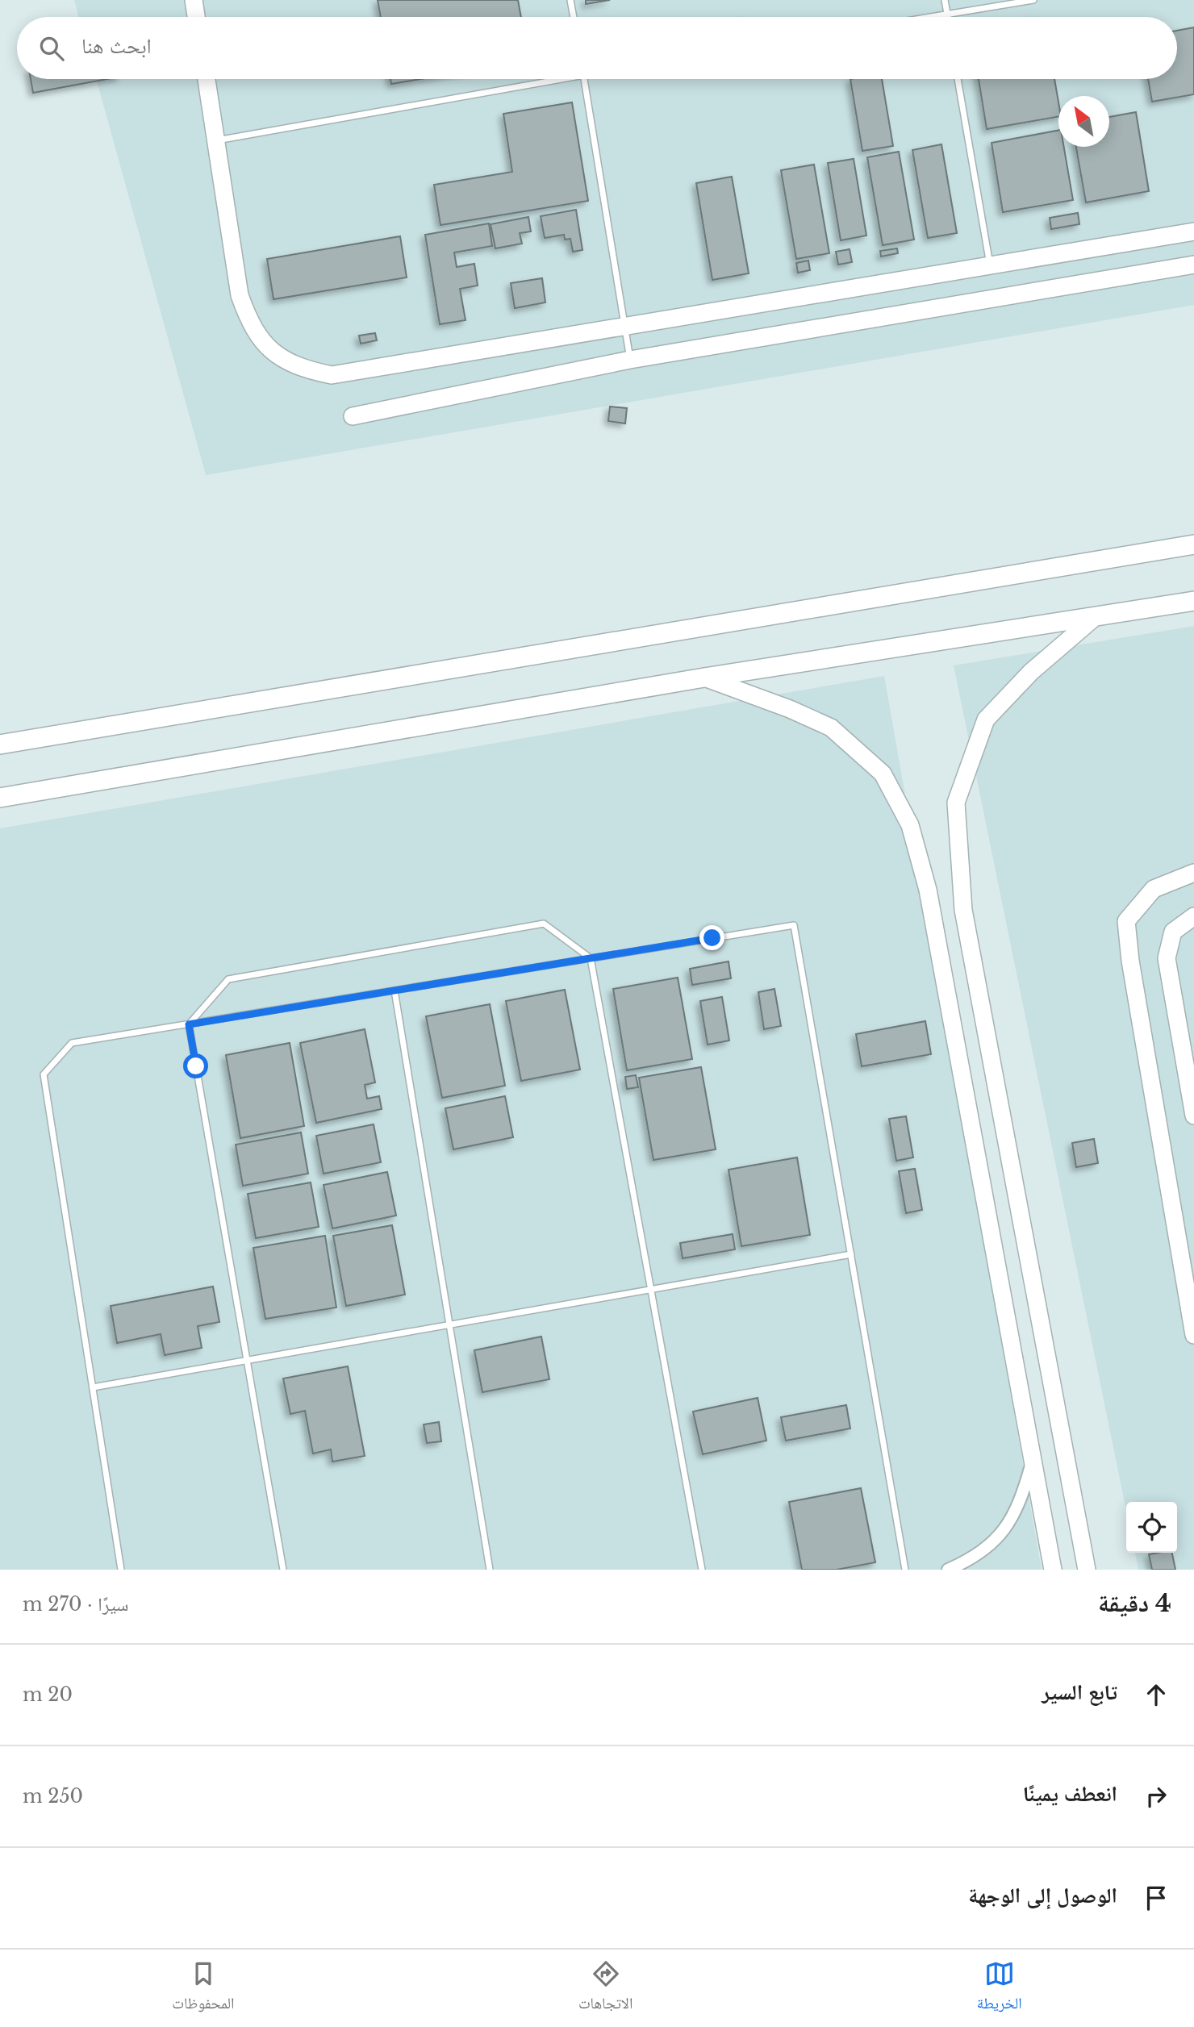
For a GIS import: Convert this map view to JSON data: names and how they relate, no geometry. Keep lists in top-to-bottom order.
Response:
{
  "north": "top left",
  "page": {
    "search": "ابحث هنا",
    "heading": ["4 دقيقة", "سيرًا · 270 m"],
    "list": [
      ["تابع السير", "20 m"],
      ["انعطف يمينًا", "250 m"],
      "الوصول إلى الوجهة"
    ],
    "nav": ["الخريطة", "الاتجاهات", "المحفوظات"]
  }
}
